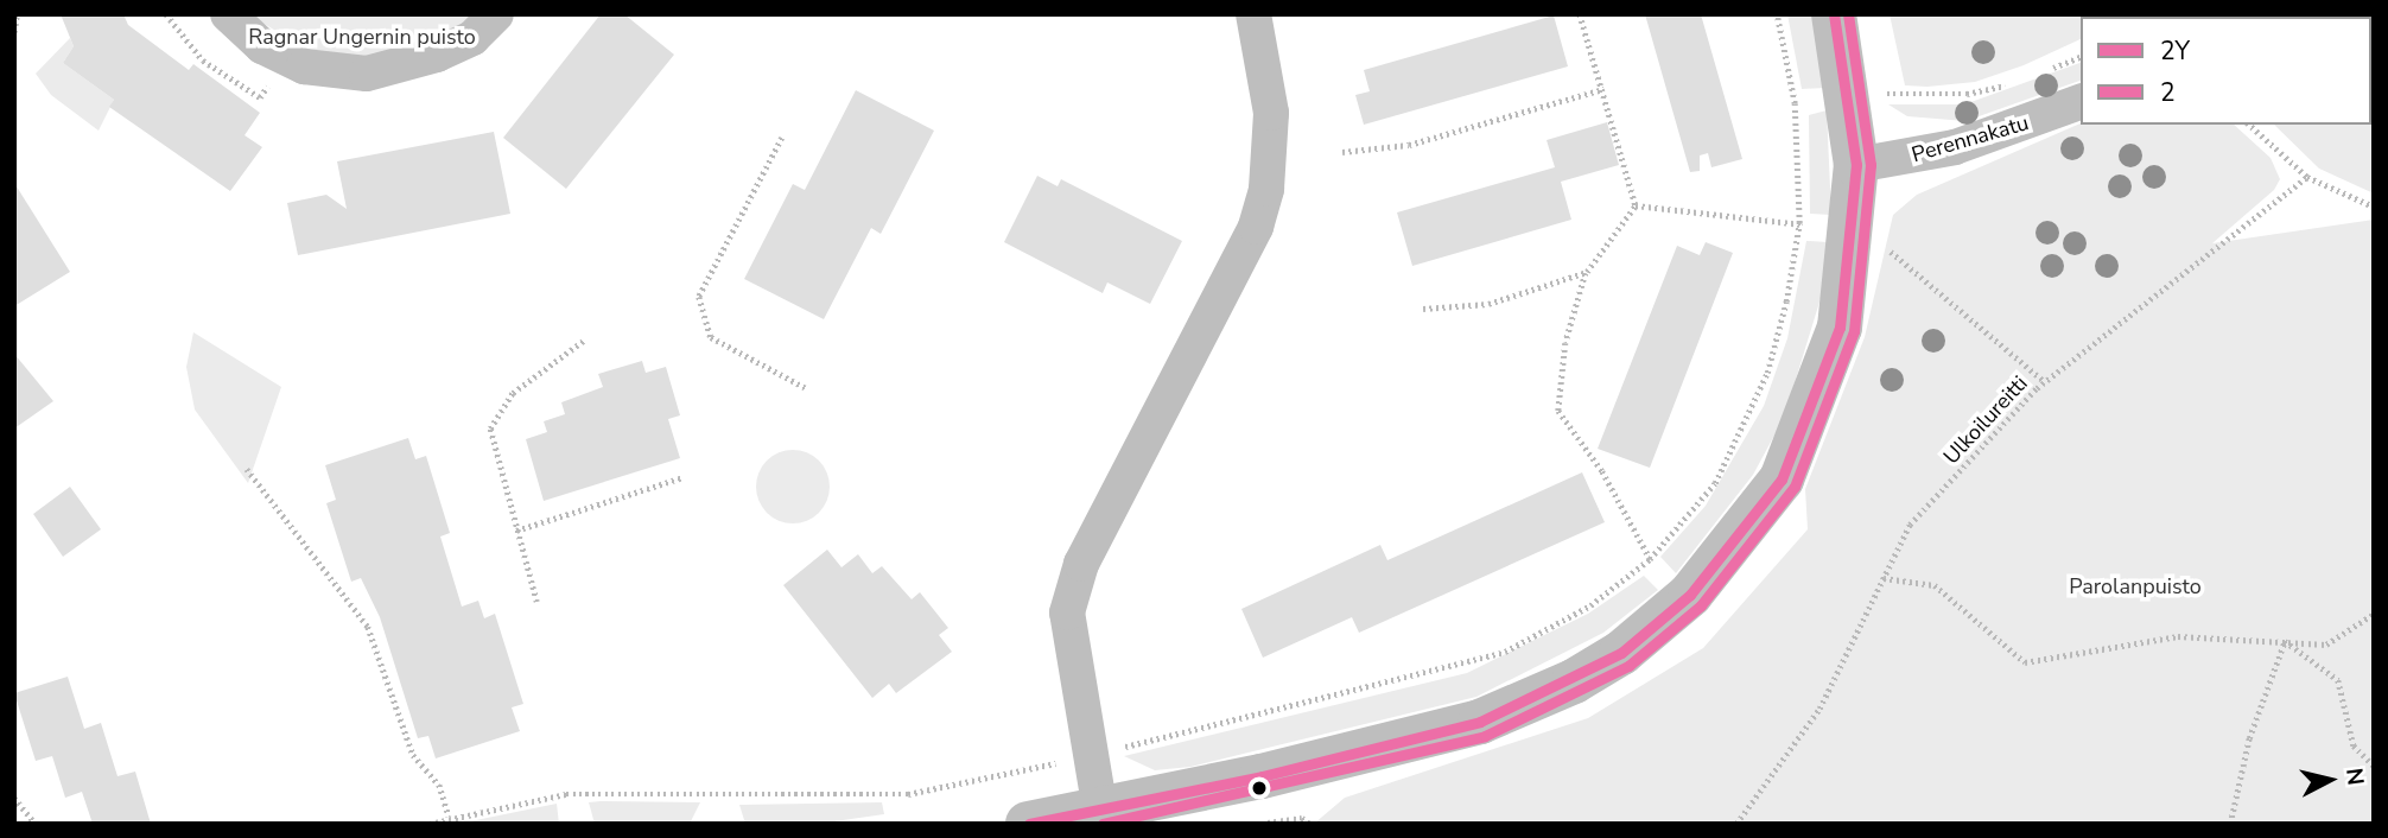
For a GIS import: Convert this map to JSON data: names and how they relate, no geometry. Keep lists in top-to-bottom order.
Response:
{
  "streets": {
    "street": ["Perennakatu"],
    "path": ["Ulkoilureitti"]
  },
  "parks": ["Ragnar Ungernin puisto", "Parolanpuisto"],
  "lines": ["transit line 2Y", "transit line 2"],
  "legend": ["2Y", "2"],
  "north": "right"
}
